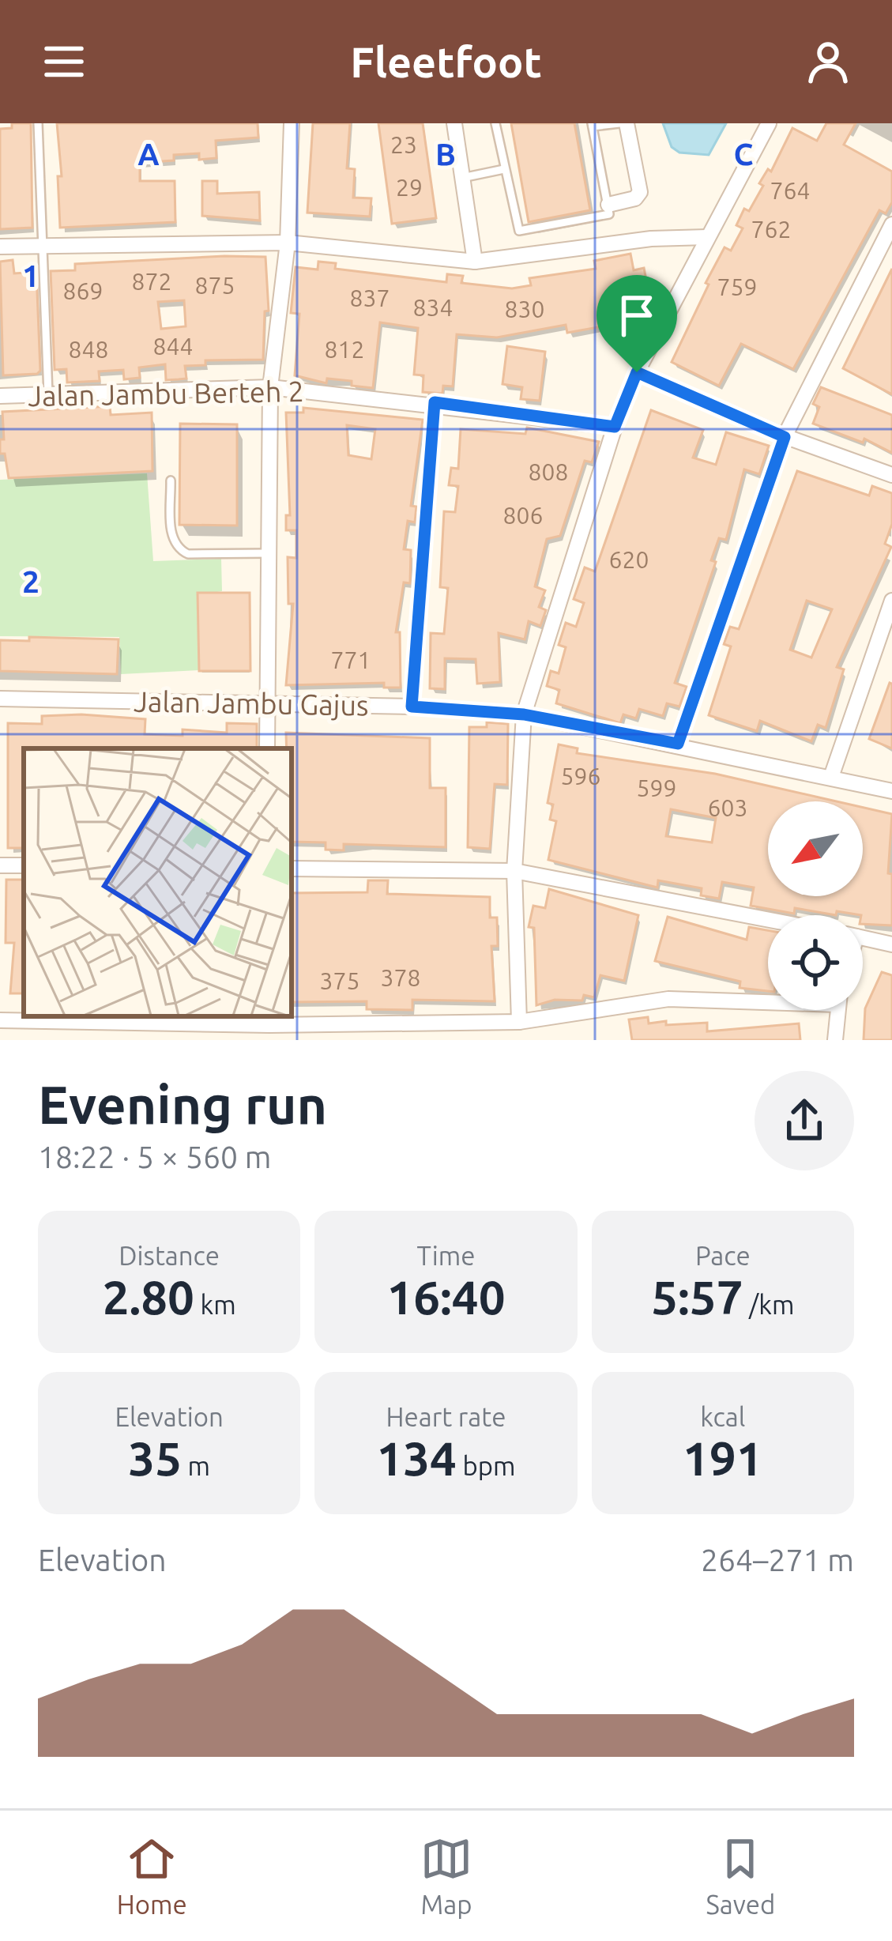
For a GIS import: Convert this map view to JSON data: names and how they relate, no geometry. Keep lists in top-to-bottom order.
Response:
{
  "streets": {
    "street": ["Jalan Jambu Berteh 2", "Jalan Jambu Gajus"]
  },
  "house_numbers": [
    "23",
    "29",
    "764",
    "762",
    "872",
    "875",
    "759",
    "869",
    "837",
    "834",
    "830",
    "844",
    "848",
    "812",
    "808",
    "806",
    "620",
    "771",
    "596",
    "599",
    "603",
    "378",
    "375"
  ],
  "north": "bottom left",
  "page": {
    "header": "Fleetfoot",
    "heading": ["Evening run", "18:22 · 5 × 560 m"],
    "stats": [
      ["Distance", "2.80 km"],
      ["Time", "16:40"],
      ["Pace", "5:57 /km"],
      ["Elevation", "35 m"],
      ["Heart rate", "134 bpm"],
      ["kcal", "191"]
    ],
    "chart": ["Elevation", "264–271 m"],
    "tabs": ["Home", "Map", "Saved"]
  },
  "grid": {
    "columns": ["A", "B", "C"],
    "rows": ["1", "2"]
  }
}
